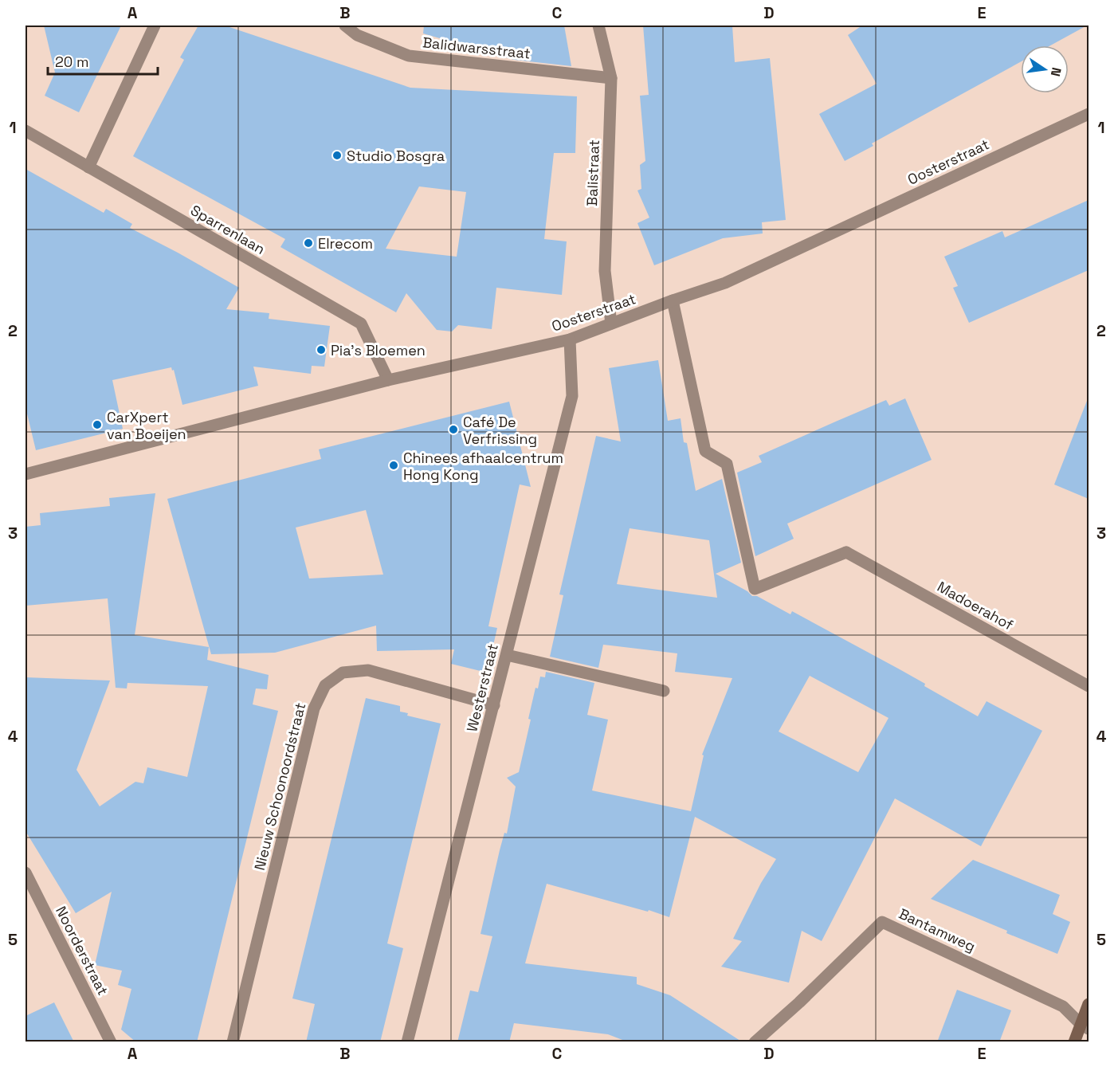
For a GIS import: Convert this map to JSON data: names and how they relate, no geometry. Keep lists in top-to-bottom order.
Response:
{
  "streets": {
    "street": [
      "Balidwarsstraat",
      "Oosterstraat",
      "Balistraat",
      "Sparrenlaan",
      "Madoerahof",
      "Westerstraat",
      "Nieuw Schoonoordstraat",
      "Bantamweg",
      "Noorderstraat"
    ]
  },
  "crossings": [
    ["Balidwarsstraat", "Balistraat"],
    ["Oosterstraat", "Balistraat"],
    ["Oosterstraat", "Sparrenlaan"],
    ["Oosterstraat", "Madoerahof"],
    ["Oosterstraat", "Westerstraat"],
    ["Westerstraat", "Nieuw Schoonoordstraat"]
  ],
  "places": [
    "Studio Bosgra",
    "Elrecom",
    "Pia's Bloemen",
    "CarXpert van Boeijen",
    "Café De Verfrissing",
    "Chinees afhaalcentrum Hong Kong"
  ],
  "scale_bar": "20 m",
  "north": "right",
  "grid": {
    "columns": [
      "A",
      "B",
      "C",
      "D",
      "E"
    ],
    "rows": [
      "1",
      "2",
      "3",
      "4",
      "5"
    ]
  }
}
